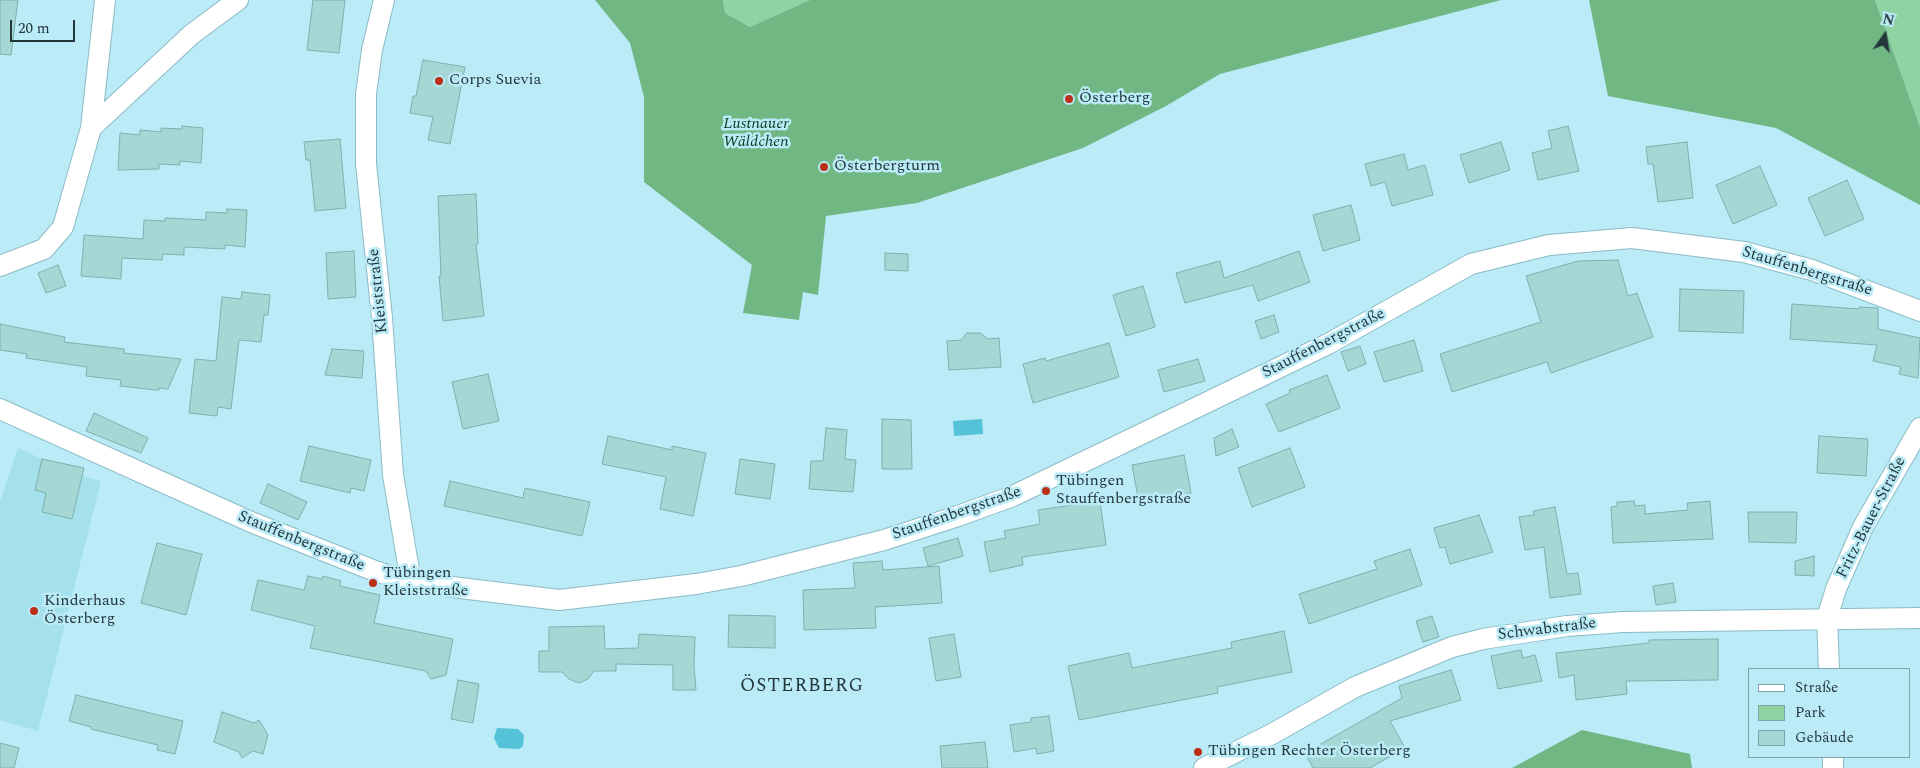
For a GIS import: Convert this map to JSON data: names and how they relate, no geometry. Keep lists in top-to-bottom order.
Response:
{
  "streets": {
    "street": [
      "Stauffenbergstraße",
      "Kleiststraße",
      "Fritz-Bauer-Straße",
      "Schwabstraße"
    ]
  },
  "crossings": [
    ["Stauffenbergstraße", "Kleiststraße"],
    ["Fritz-Bauer-Straße", "Schwabstraße"]
  ],
  "districts": ["ÖSTERBERG"],
  "parks": ["Lustnauer Wäldchen"],
  "places": [
    "Corps Suevia",
    "Österberg",
    "Österbergturm",
    "Tübingen Stauffenbergstraße",
    "Tübingen Kleiststraße",
    "Kinderhaus Österberg",
    "Tübingen Rechter Österberg"
  ],
  "legend": ["Straße", "Park", "Gebäude"],
  "scale_bar": "20 m",
  "north": "top"
}
